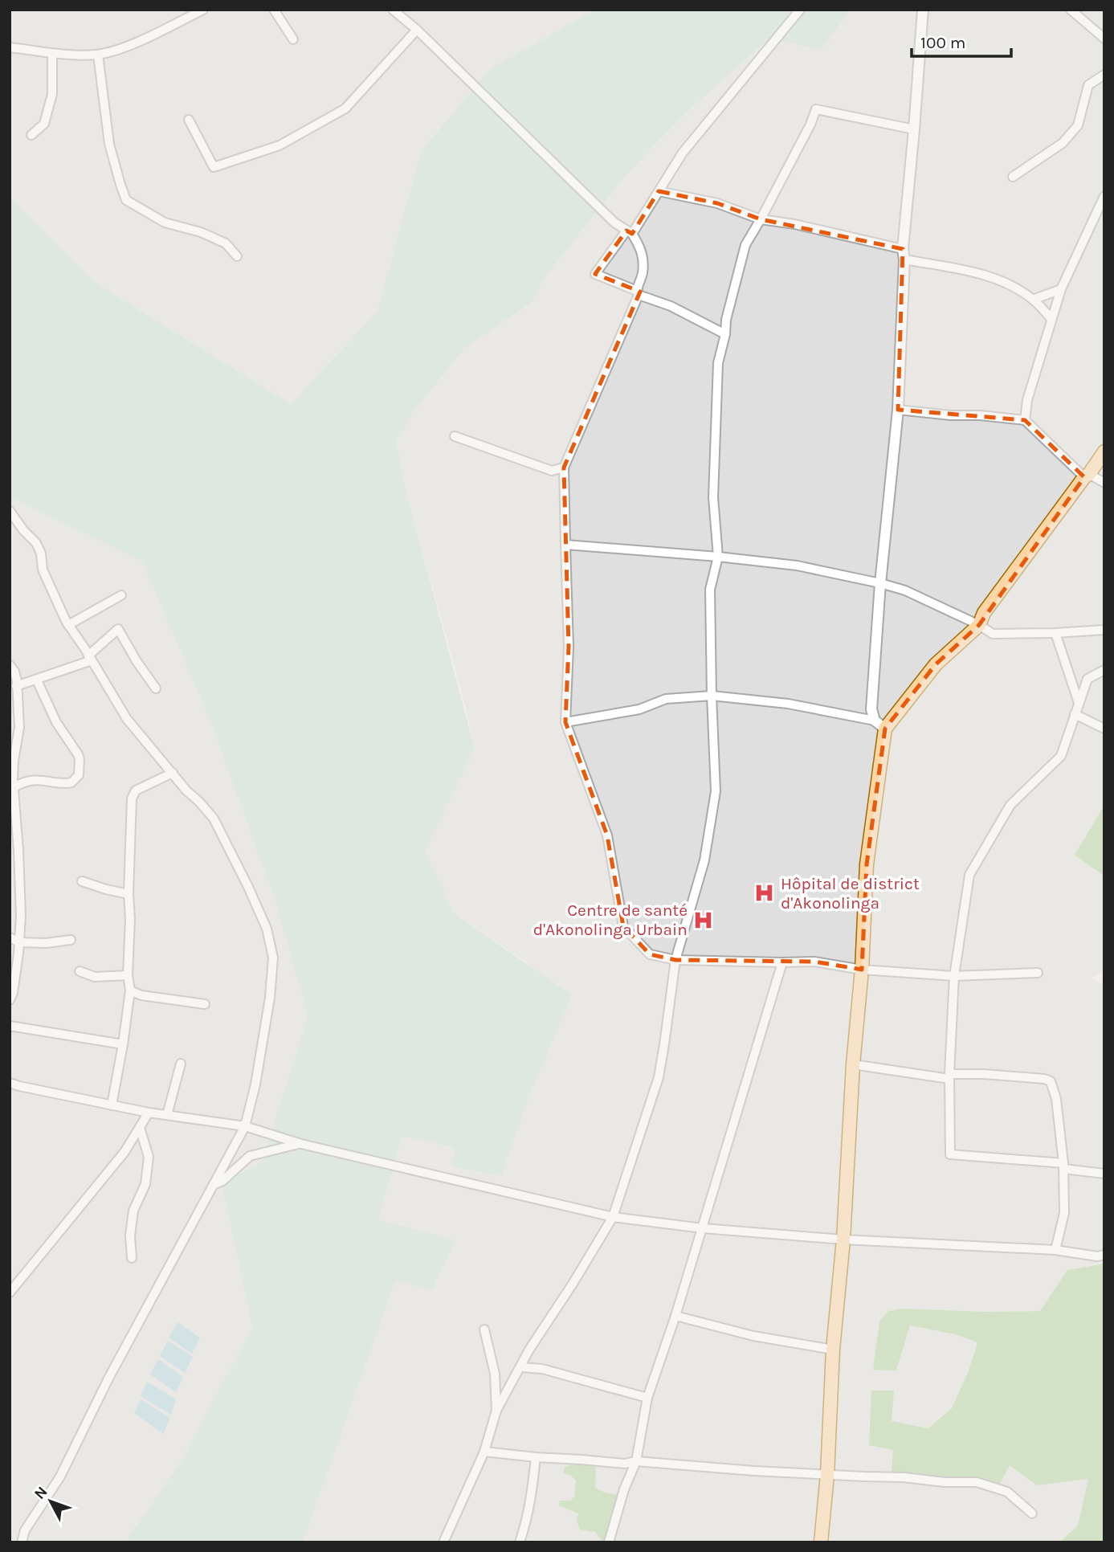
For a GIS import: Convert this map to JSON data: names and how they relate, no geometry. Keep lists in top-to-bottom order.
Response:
{
  "places": {
    "hospital": ["Hôpital de district d'Akonolinga", "Centre de santé d'Akonolinga Urbain"]
  },
  "scale_bar": "100 m",
  "north": "top left"
}
